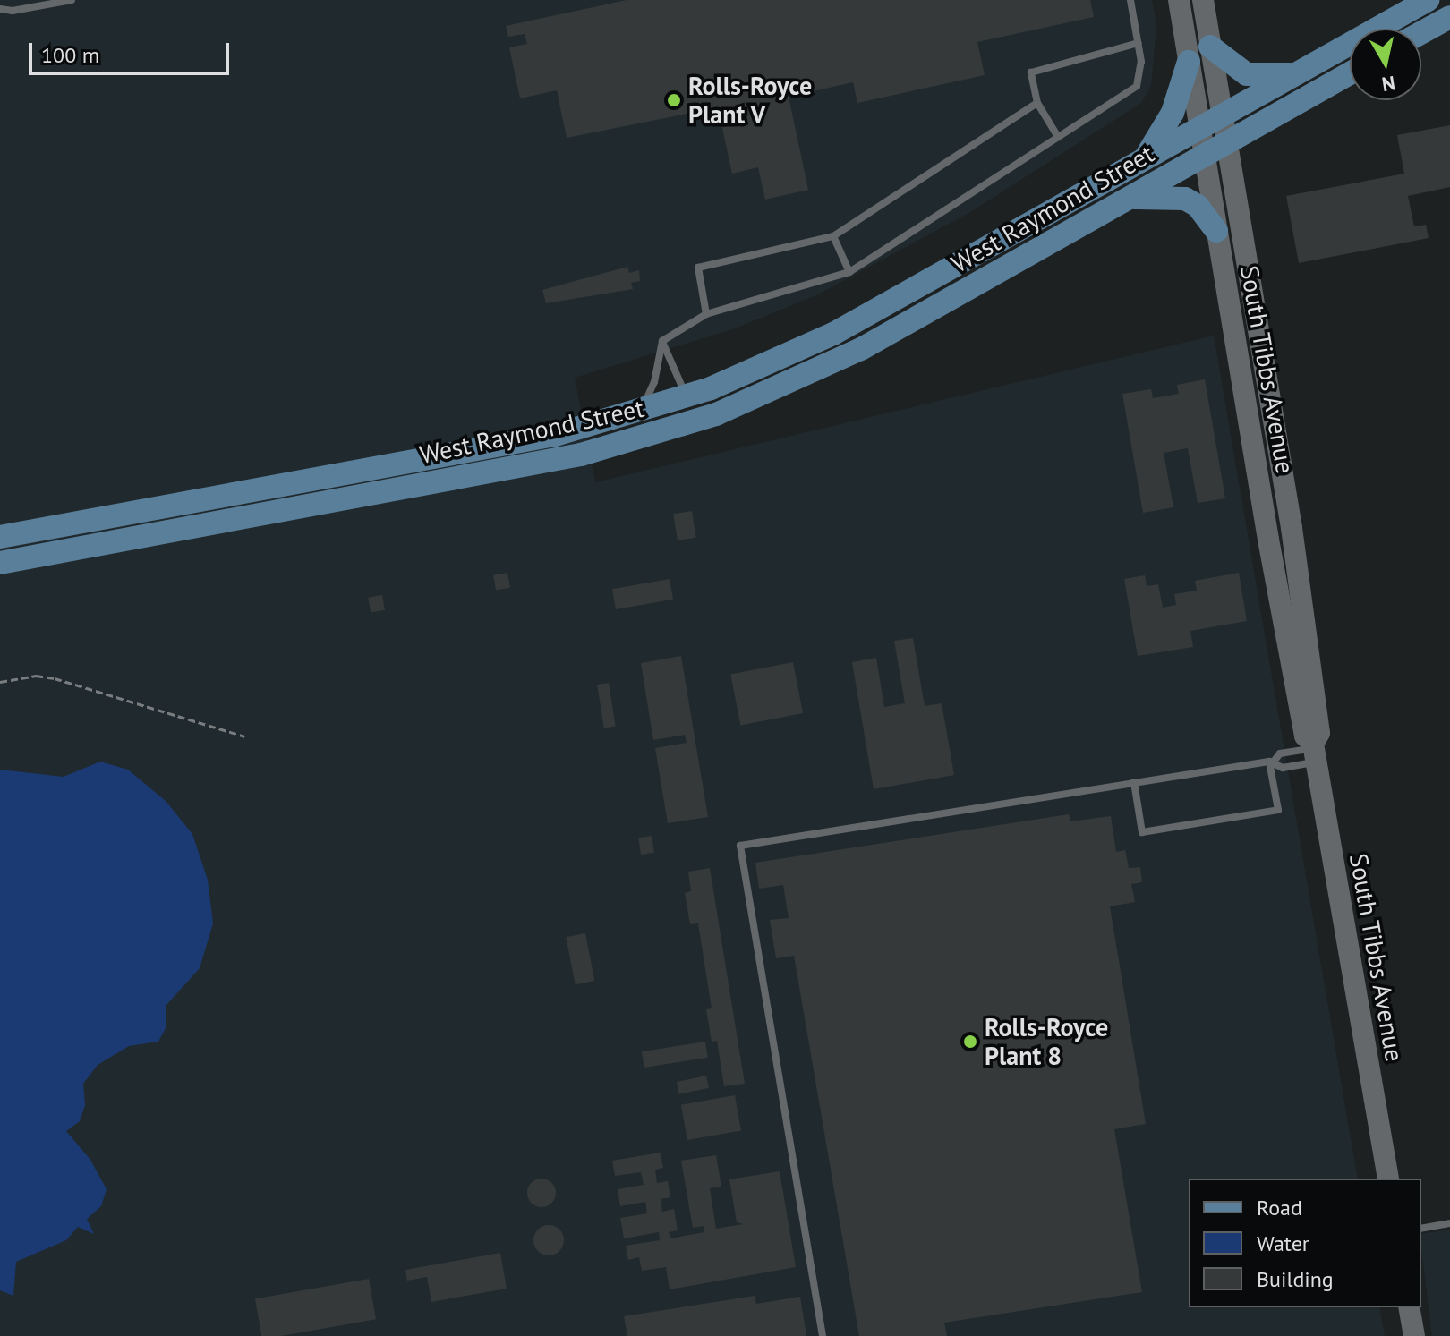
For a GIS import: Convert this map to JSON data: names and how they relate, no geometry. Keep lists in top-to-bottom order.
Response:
{
  "streets": {
    "main road": ["West Raymond Street", "South Tibbs Avenue"]
  },
  "crossings": [
    ["West Raymond Street", "South Tibbs Avenue"]
  ],
  "places": ["Rolls-Royce Plant V", "Rolls-Royce Plant 8"],
  "legend": ["Road", "Water", "Building"],
  "scale_bar": "100 m",
  "north": "bottom"
}
